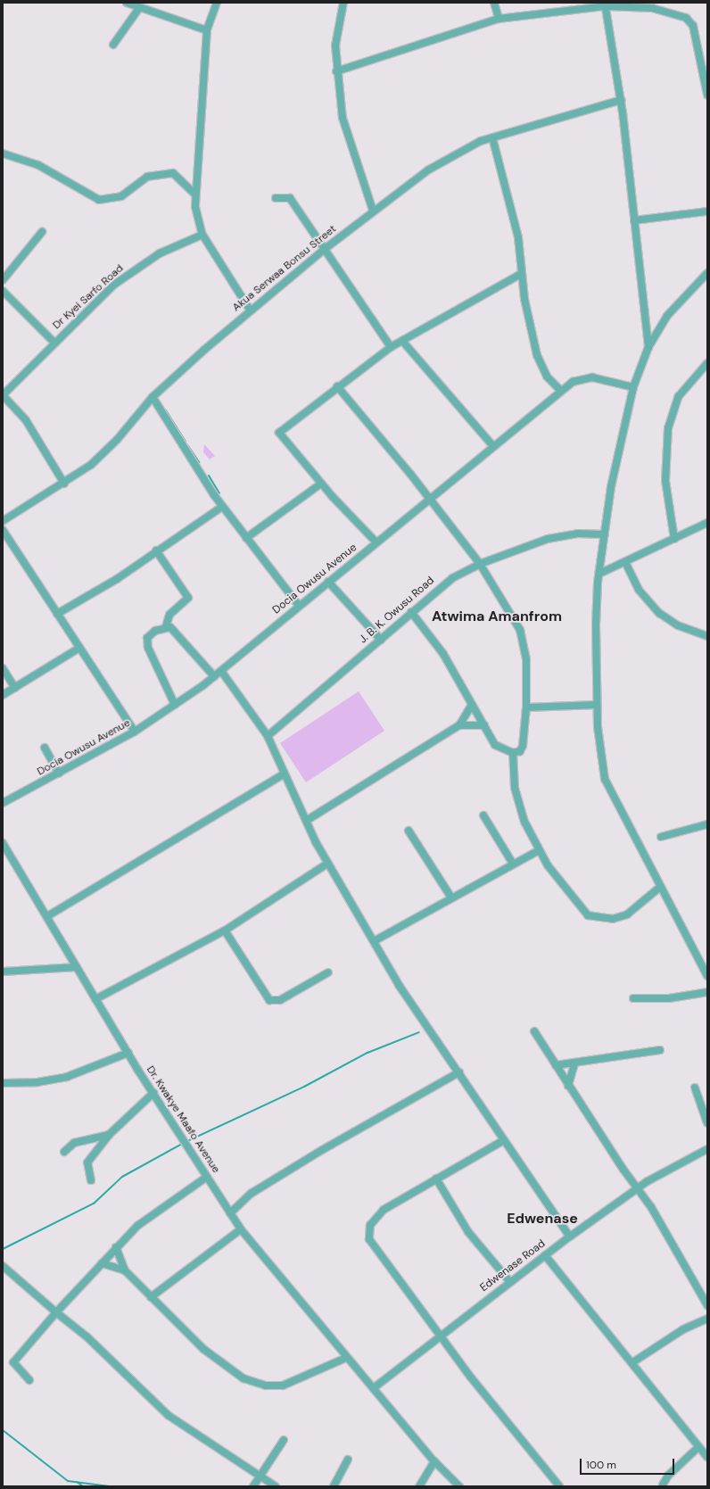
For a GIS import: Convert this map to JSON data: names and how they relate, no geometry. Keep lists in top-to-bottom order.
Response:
{
  "streets": {
    "street": [
      "Akua Serwaa Bonsu Street",
      "Dr Kyei Sarfo Road",
      "Docia Owusu Avenue",
      "J. B. K. Owusu Road",
      "Dr. Kwakye Maafo Avenue",
      "Edwenase Road"
    ]
  },
  "crossings": [
    ["Dr. Kwakye Maafo Avenue", "Edwenase Road"]
  ],
  "districts": ["Atwima Amanfrom", "Edwenase"],
  "scale_bar": "100 m"
}
